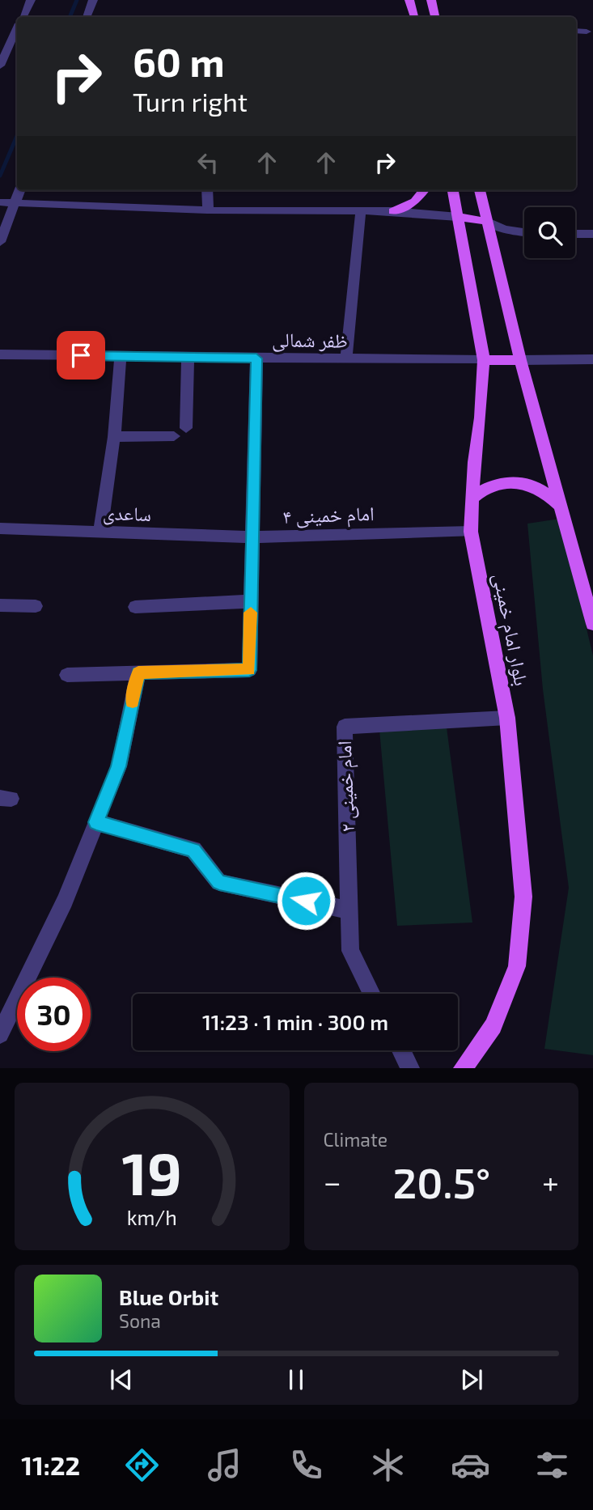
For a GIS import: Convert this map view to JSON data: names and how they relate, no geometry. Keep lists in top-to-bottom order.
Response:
{
  "streets": {
    "main road": ["بلوار امام خمینی"],
    "street": [
      "ظفر شمالی",
      "ساعدی",
      "امام خمینی ۴",
      "امام خمینی ۲"
    ]
  },
  "crossings": [
    ["ظفر شمالی", "بلوار امام خمینی"],
    ["ساعدی", "امام خمینی ۴"],
    ["امام خمینی ۴", "بلوار امام خمینی"],
    ["بلوار امام خمینی", "امام خمینی ۲"]
  ],
  "page": {
    "turn": ["60 m", "Turn right"],
    "limit": "30",
    "trip": "11:23 · 1 min · 300 m",
    "tile": "Climate",
    "heat": ["−", "20.5°", "+"],
    "song": ["Blue Orbit", "Sona"],
    "tabs": "11:22",
    "gauge": ["19", "km/h"]
  }
}
